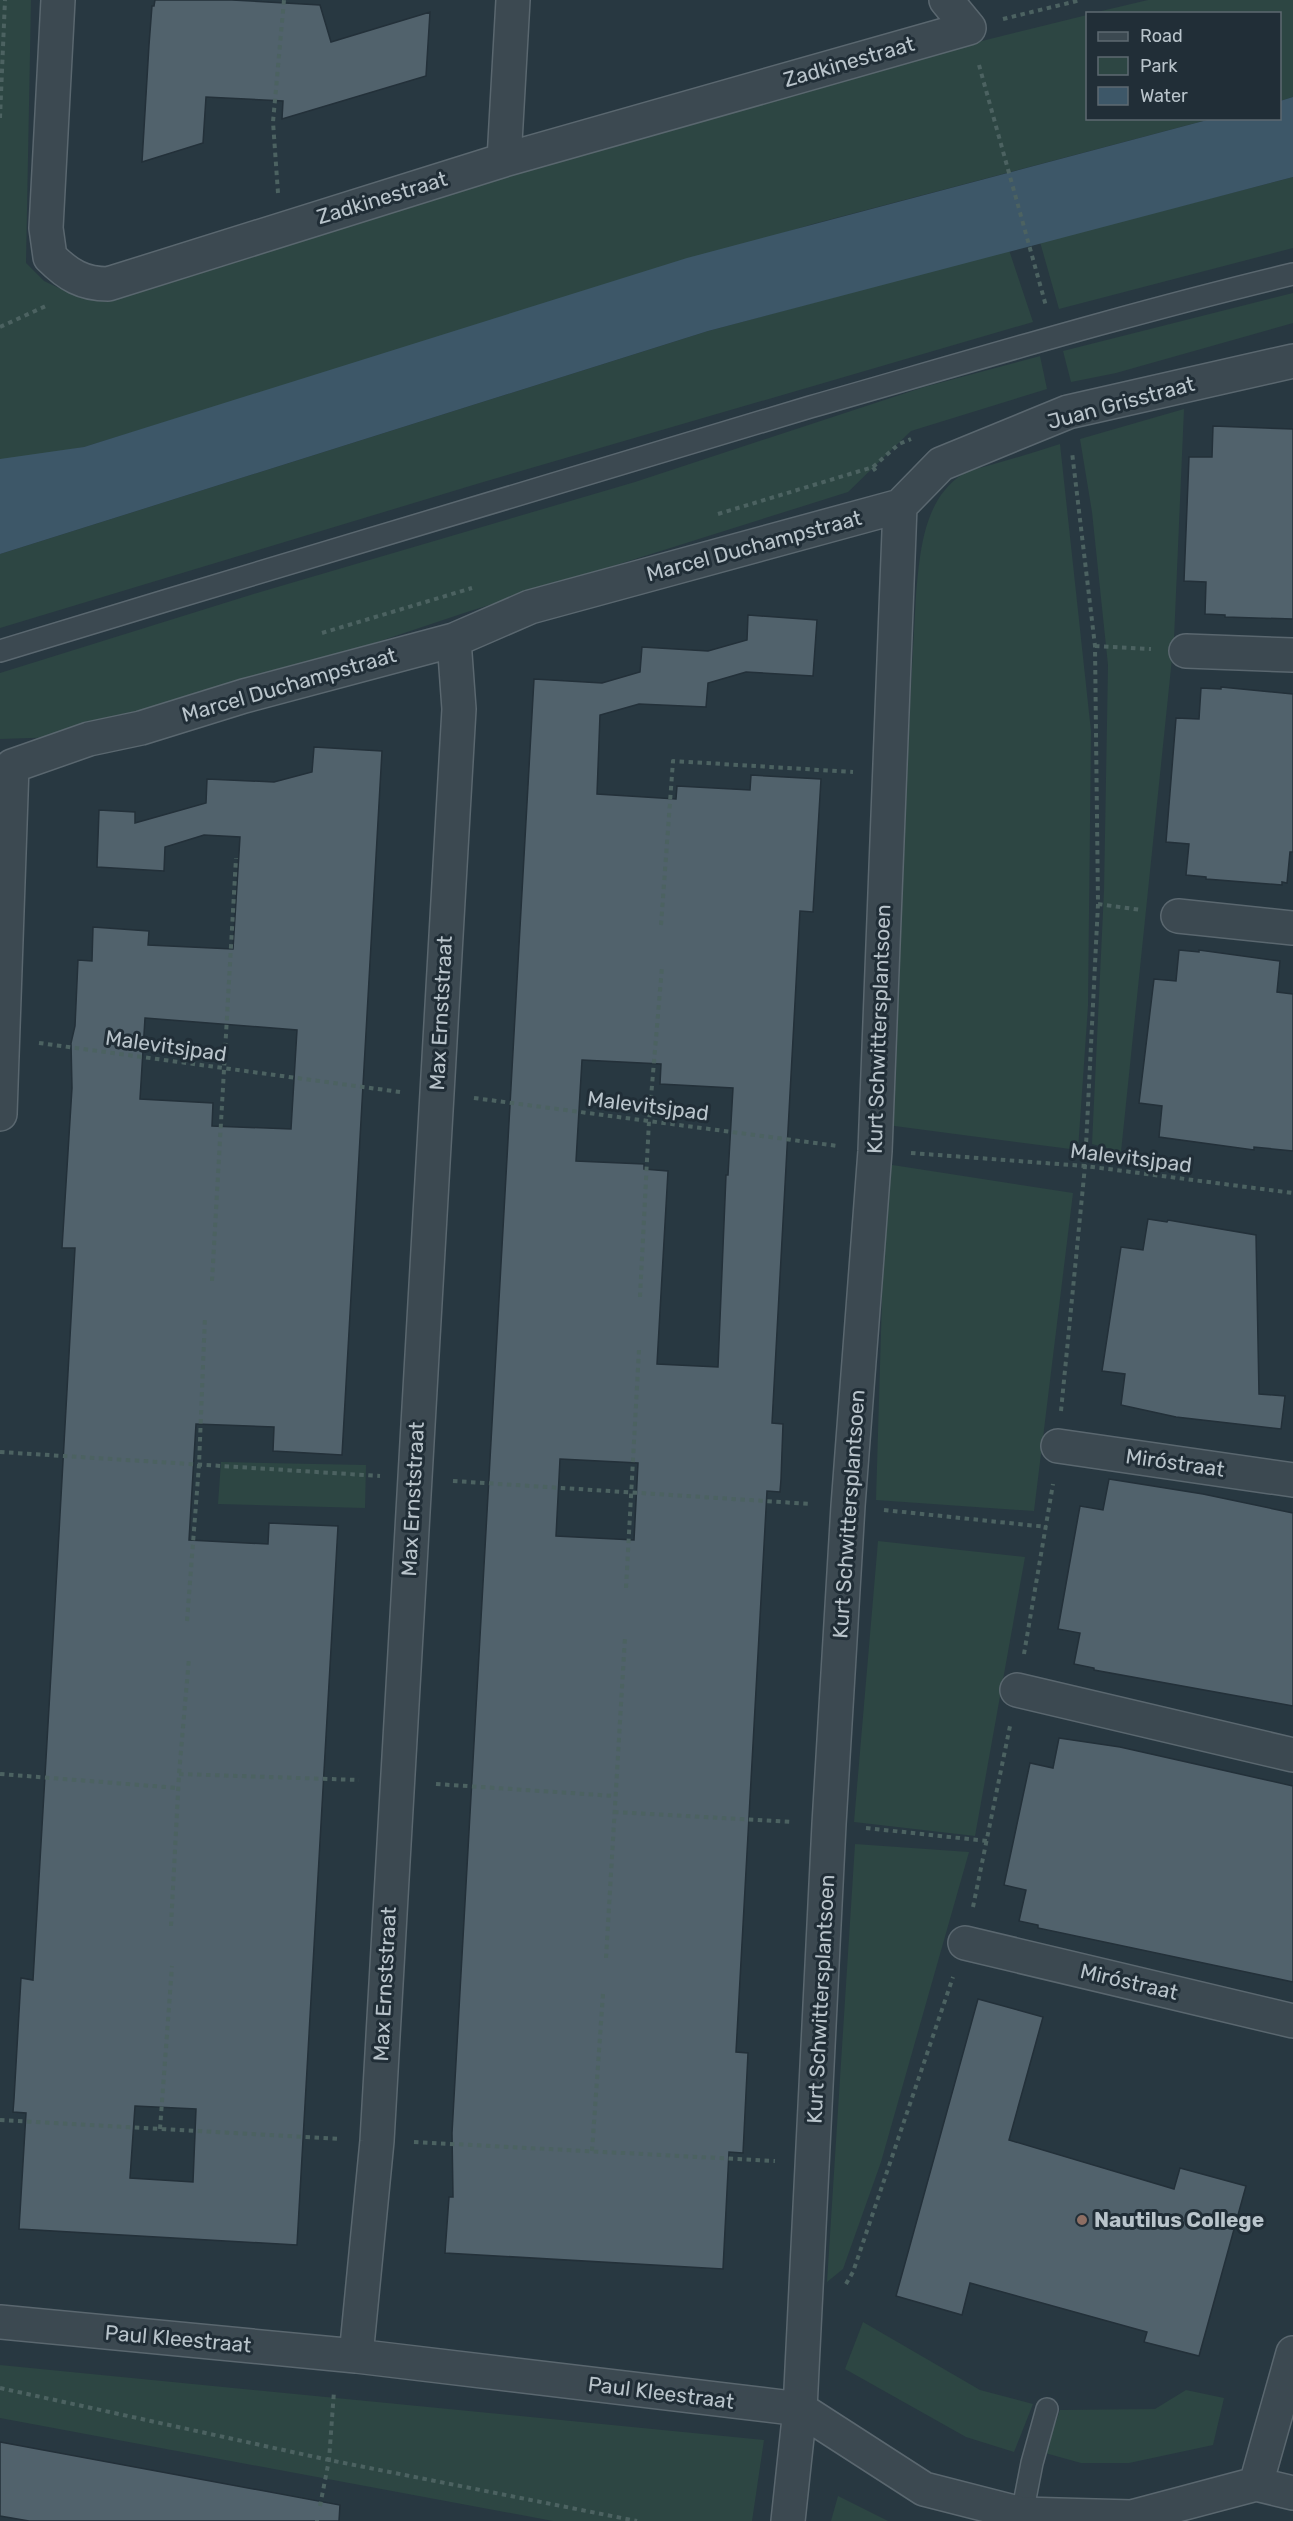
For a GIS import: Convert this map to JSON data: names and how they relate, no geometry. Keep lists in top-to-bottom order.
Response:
{
  "streets": {
    "street": [
      "Zadkinestraat",
      "Juan Grisstraat",
      "Marcel Duchampstraat",
      "Max Ernststraat",
      "Kurt Schwittersplantsoen",
      "Miróstraat",
      "Paul Kleestraat"
    ],
    "path": ["Malevitsjpad"]
  },
  "crossings": [
    ["Juan Grisstraat", "Marcel Duchampstraat"],
    ["Juan Grisstraat", "Kurt Schwittersplantsoen"],
    ["Marcel Duchampstraat", "Max Ernststraat"],
    ["Marcel Duchampstraat", "Kurt Schwittersplantsoen"],
    ["Marcel Duchampstraat", "Malevitsjpad"],
    ["Max Ernststraat", "Malevitsjpad"],
    ["Max Ernststraat", "Paul Kleestraat"],
    ["Kurt Schwittersplantsoen", "Malevitsjpad"],
    ["Kurt Schwittersplantsoen", "Paul Kleestraat"]
  ],
  "places": ["Nautilus College"],
  "legend": ["Road", "Park", "Water"]
}
